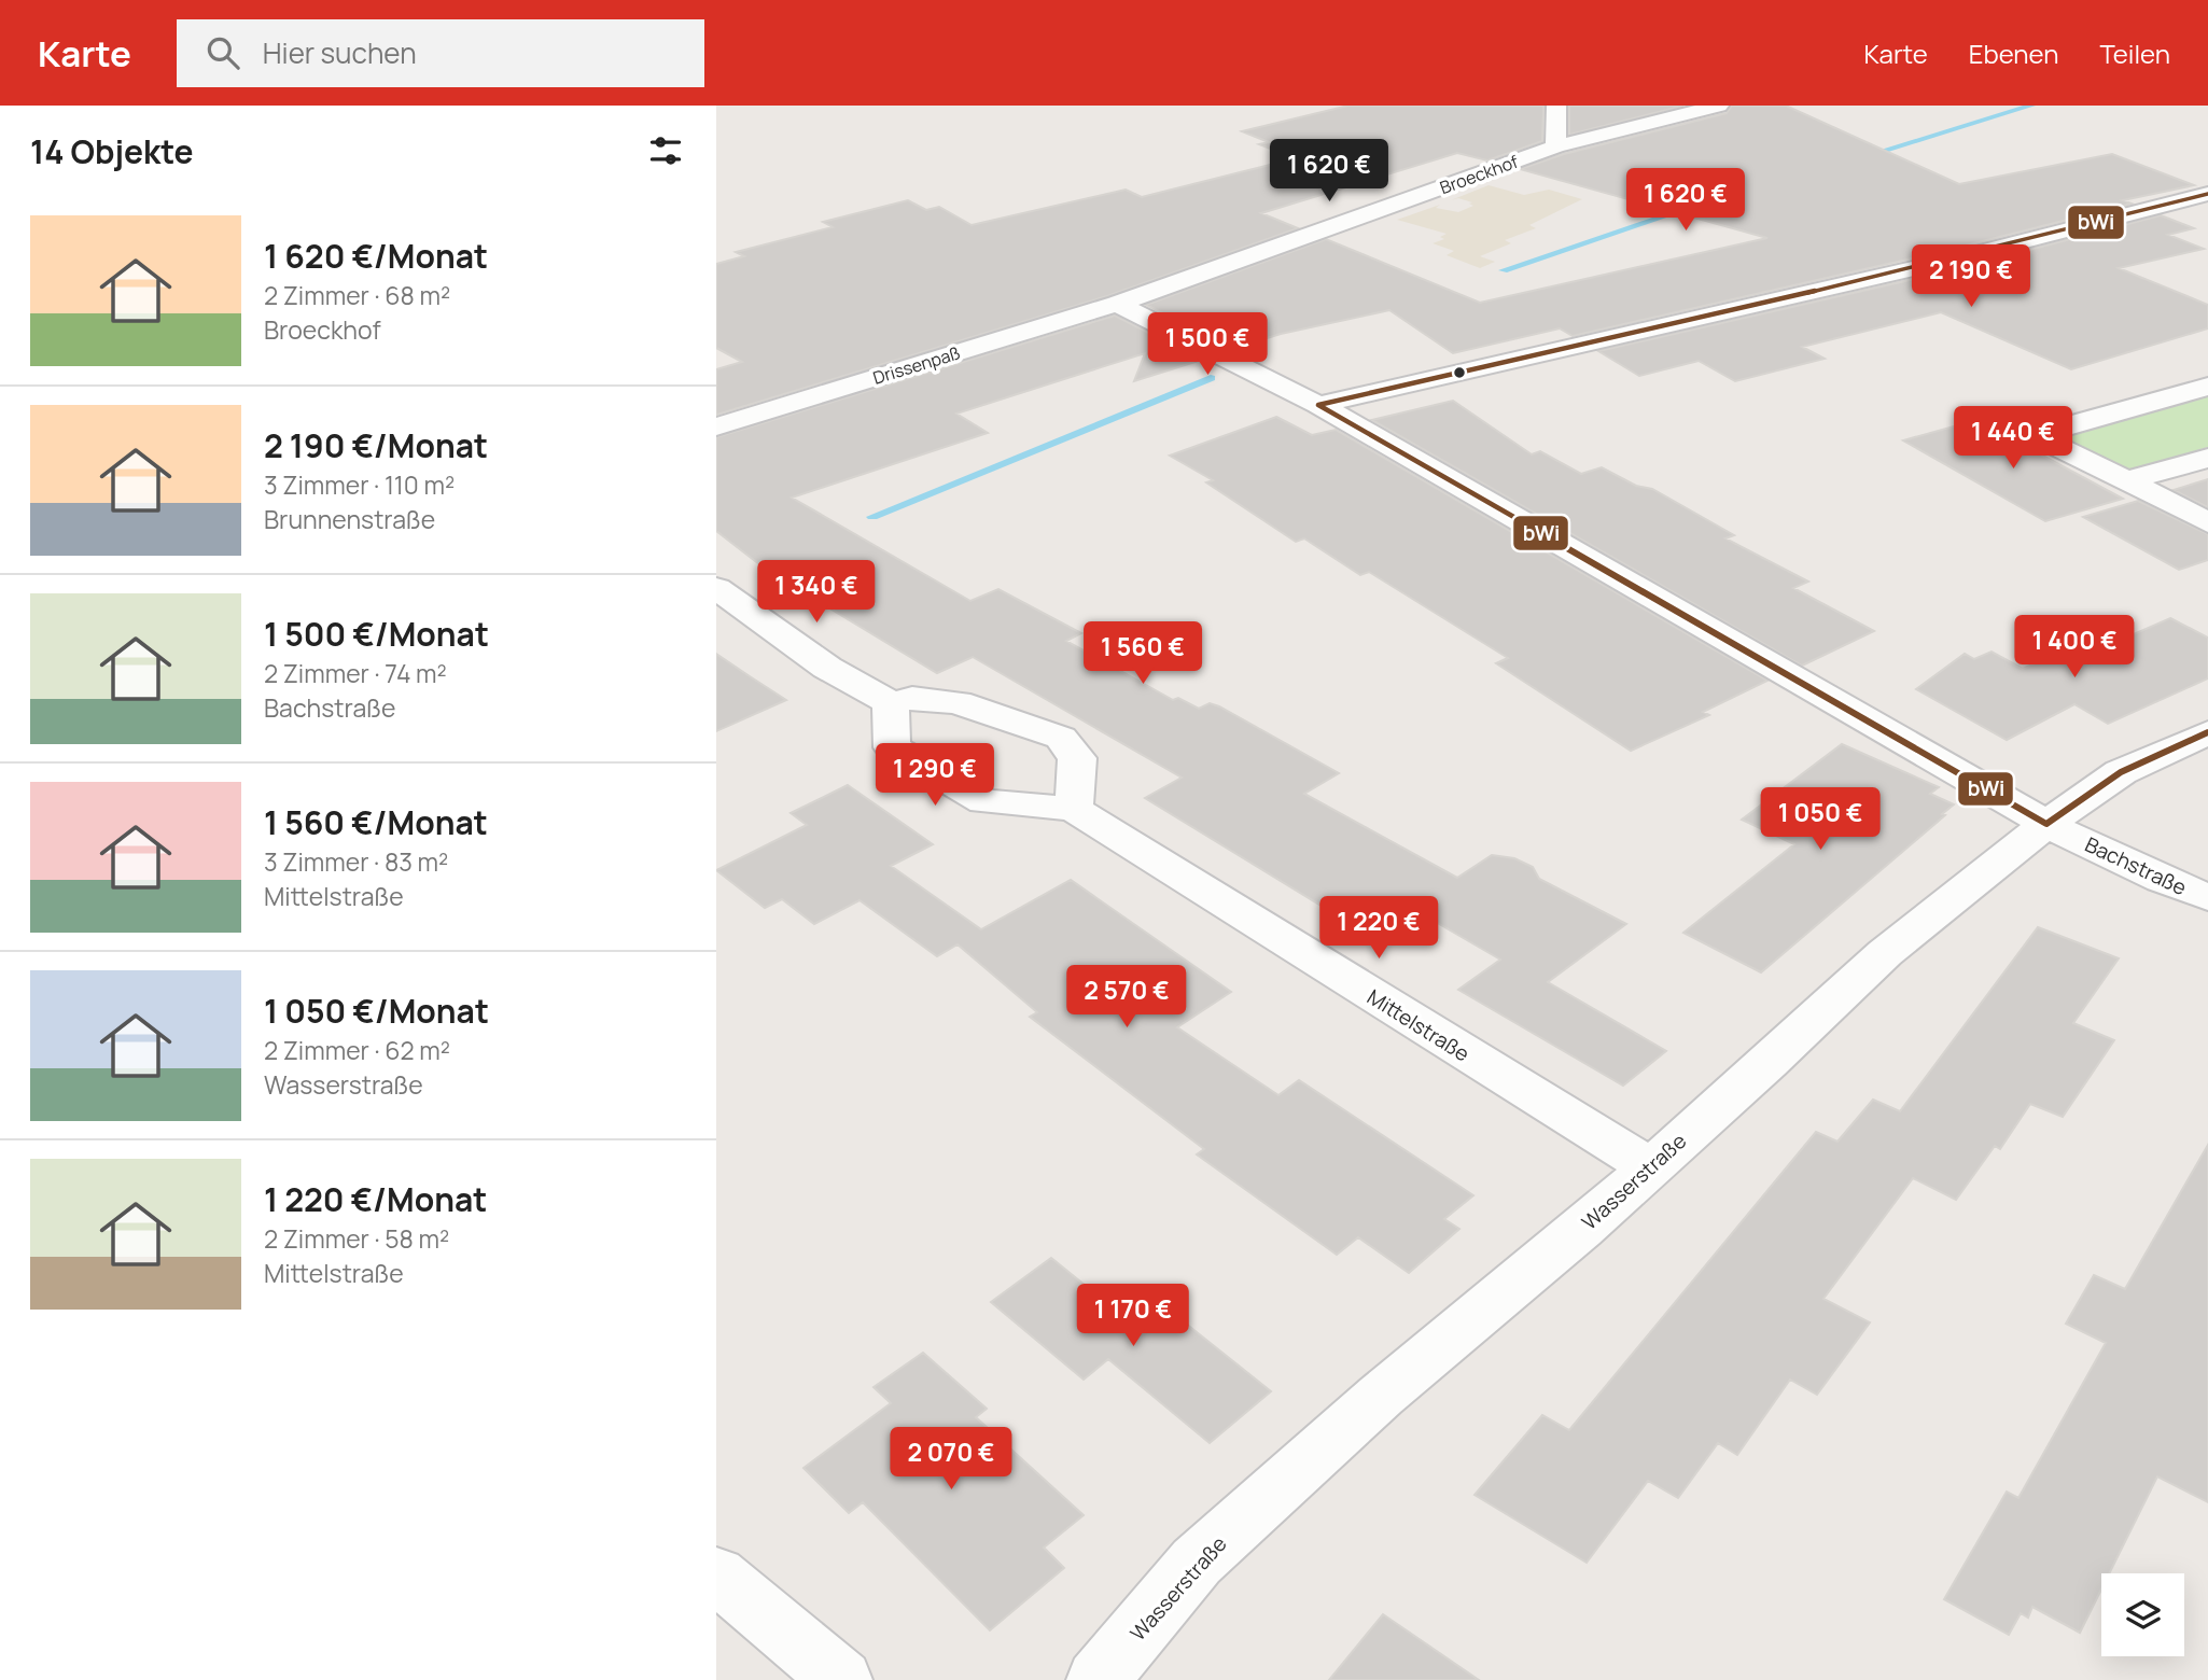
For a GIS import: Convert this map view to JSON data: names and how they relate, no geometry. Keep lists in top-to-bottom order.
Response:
{
  "streets": {
    "street": [
      "Broeckhof",
      "Drissenpaß",
      "Bachstraße",
      "Mittelstraße",
      "Wasserstraße"
    ]
  },
  "crossings": [
    ["Broeckhof", "Drissenpaß"],
    ["Broeckhof", "Bachstraße"],
    ["Drissenpaß", "Bachstraße"],
    ["Bachstraße", "Wasserstraße"],
    ["Mittelstraße", "Wasserstraße"]
  ],
  "lines": ["transit line bWi"],
  "page": {
    "header": "Karte",
    "search": "Hier suchen",
    "nav": ["Karte", "Ebenen", "Teilen"],
    "heading": "14 Objekte",
    "price": [
      "1 620 €",
      "1 620 €",
      "2 190 €",
      "1 500 €",
      "1 440 €",
      "1 340 €",
      "1 400 €",
      "1 560 €",
      "1 290 €",
      "1 050 €",
      "1 220 €",
      "2 570 €",
      "1 170 €",
      "2 070 €"
    ],
    "list": [
      {
        "name": "1 620 €/Monat",
        "note": "2 Zimmer · 68 m² · Broeckhof"
      },
      {
        "name": "2 190 €/Monat",
        "note": "3 Zimmer · 110 m² · Brunnenstraße"
      },
      {
        "name": "1 500 €/Monat",
        "note": "2 Zimmer · 74 m² · Bachstraße"
      },
      {
        "name": "1 560 €/Monat",
        "note": "3 Zimmer · 83 m² · Mittelstraße"
      },
      {
        "name": "1 050 €/Monat",
        "note": "2 Zimmer · 62 m² · Wasserstraße"
      },
      {
        "name": "1 220 €/Monat",
        "note": "2 Zimmer · 58 m² · Mittelstraße"
      }
    ]
  }
}
